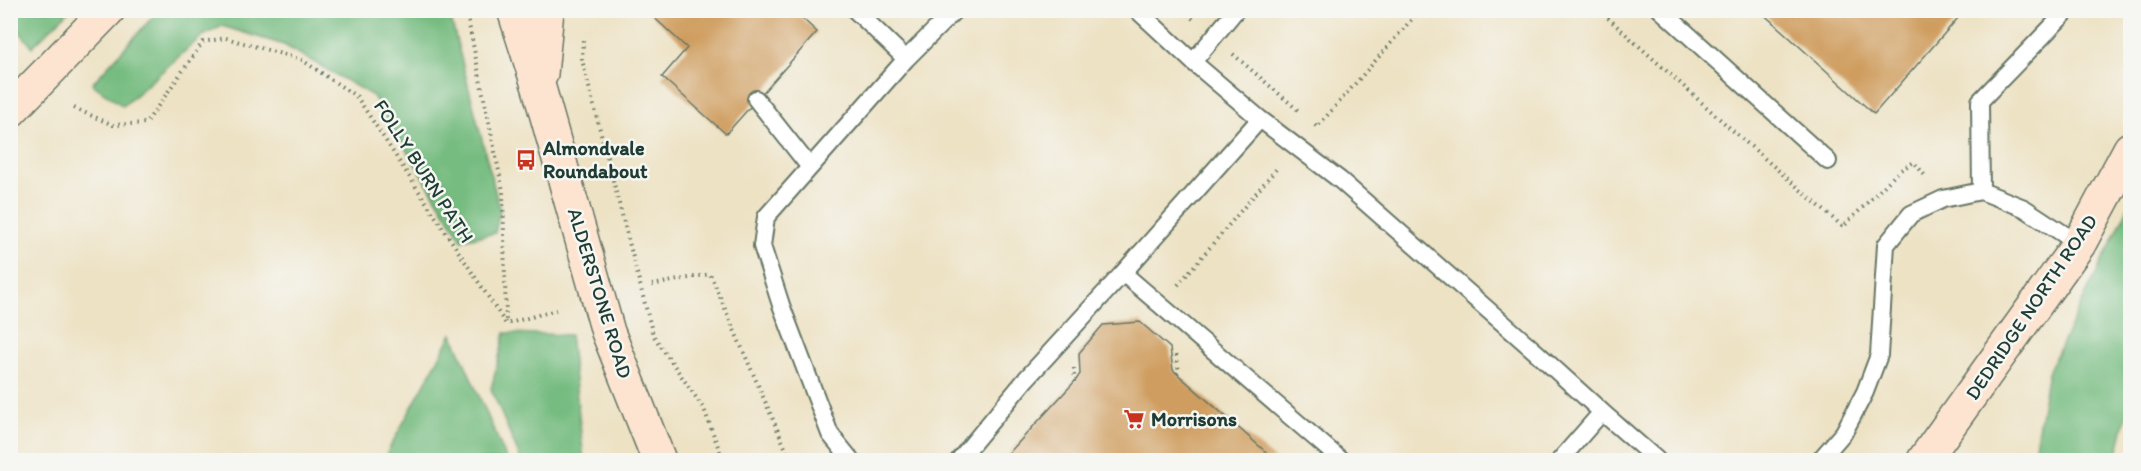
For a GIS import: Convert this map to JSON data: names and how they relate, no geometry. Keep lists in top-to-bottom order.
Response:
{
  "streets": {
    "street": ["ALDERSTONE ROAD", "DEDRIDGE NORTH ROAD"],
    "path": ["FOLLY BURN PATH"]
  },
  "places": {
    "bus stop": ["Almondvale Roundabout"],
    "supermarket": ["Morrisons"]
  }
}
